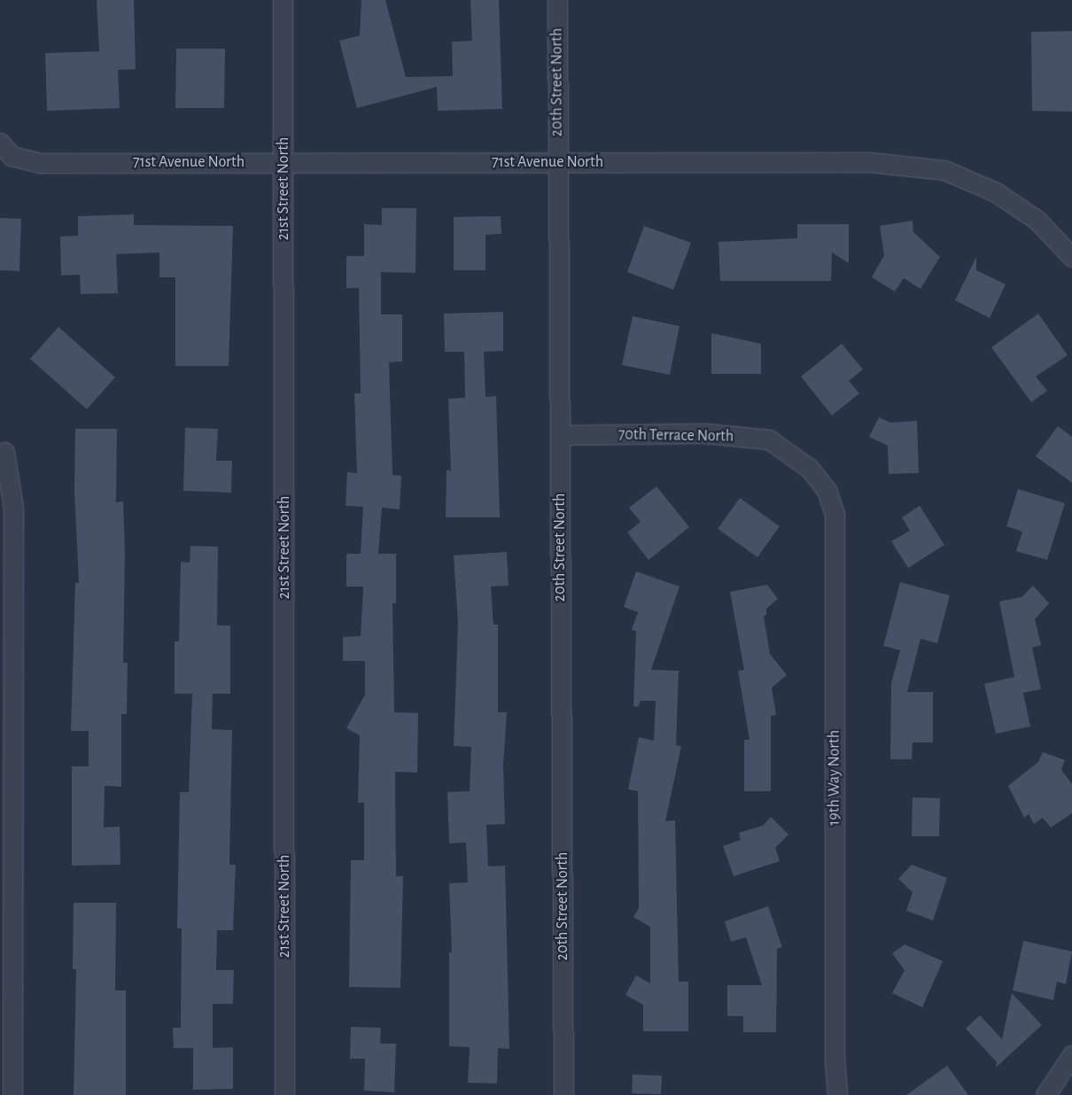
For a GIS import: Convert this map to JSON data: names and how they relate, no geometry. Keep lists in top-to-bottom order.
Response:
{
  "streets": {
    "street": [
      "20th Street North",
      "71st Avenue North",
      "21st Street North",
      "70th Terrace North",
      "19th Way North"
    ]
  },
  "crossings": [
    ["20th Street North", "71st Avenue North"],
    ["20th Street North", "70th Terrace North"],
    ["71st Avenue North", "21st Street North"],
    ["70th Terrace North", "19th Way North"]
  ]
}
